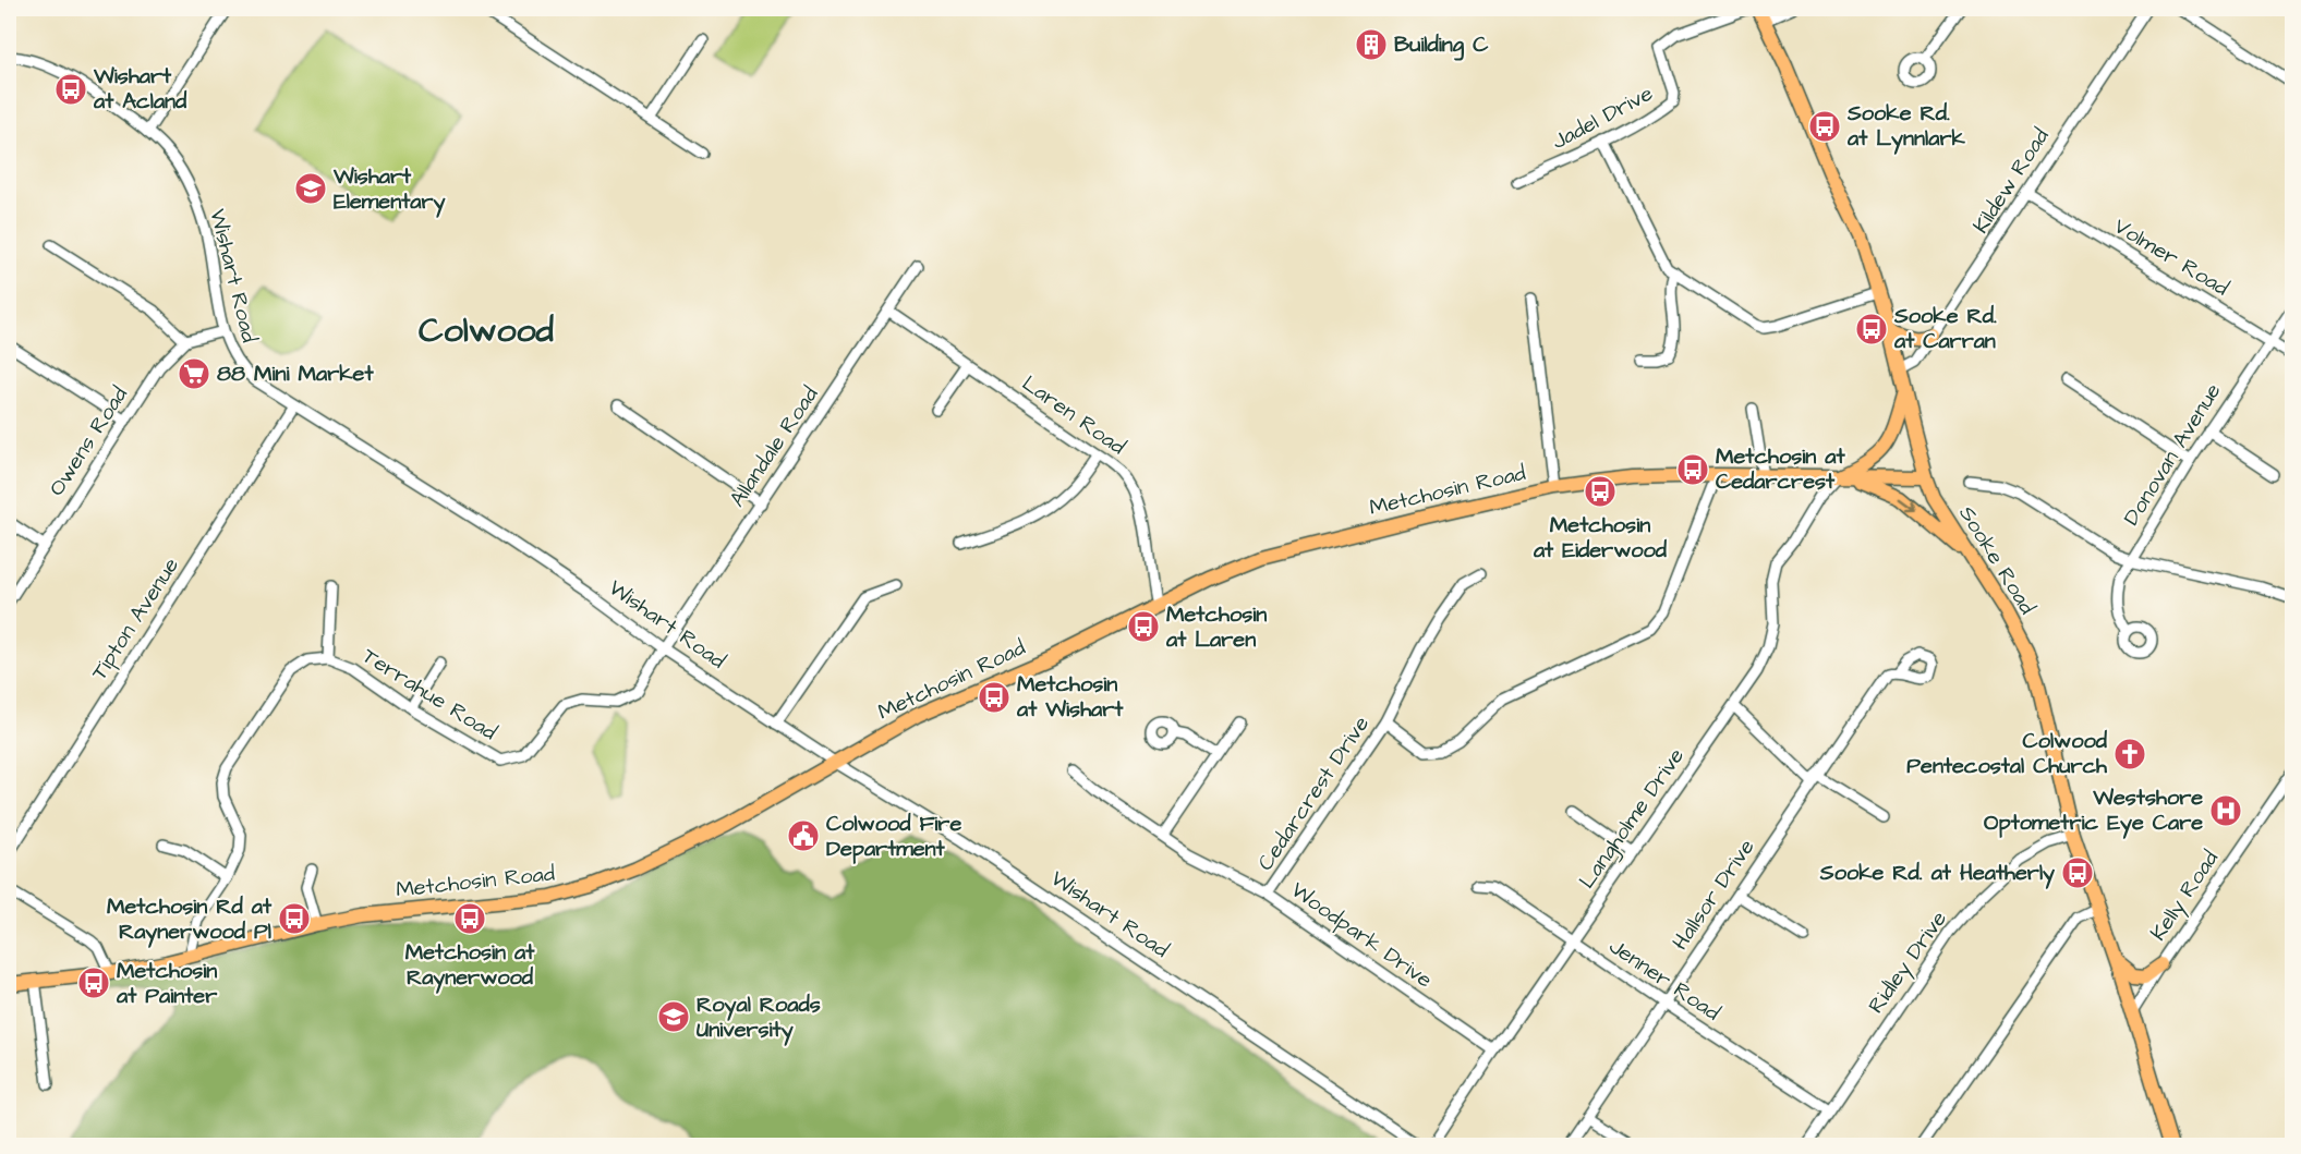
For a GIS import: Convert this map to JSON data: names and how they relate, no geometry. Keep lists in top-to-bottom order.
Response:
{
  "streets": {
    "main road": ["Metchosin Road", "Sooke Road"],
    "street": [
      "Jadel Drive",
      "Kildew Road",
      "Volmer Road",
      "Wishart Road",
      "Laren Road",
      "Owens Road",
      "Allandale Road",
      "Donovan Avenue",
      "Tipton Avenue",
      "Terrahue Road",
      "Cedarcrest Drive",
      "Langholme Drive",
      "Hallsor Drive",
      "Kelly Road",
      "Woodpark Drive",
      "Ridley Drive",
      "Jenner Road"
    ]
  },
  "crossings": [
    ["Kildew Road", "Volmer Road"],
    ["Kildew Road", "Sooke Road"],
    ["Volmer Road", "Donovan Avenue"],
    ["Wishart Road", "Allandale Road"],
    ["Wishart Road", "Metchosin Road"],
    ["Wishart Road", "Tipton Avenue"],
    ["Wishart Road", "Terrahue Road"],
    ["Laren Road", "Allandale Road"],
    ["Laren Road", "Metchosin Road"],
    ["Allandale Road", "Terrahue Road"],
    ["Metchosin Road", "Sooke Road"],
    ["Metchosin Road", "Terrahue Road"],
    ["Metchosin Road", "Cedarcrest Drive"],
    ["Metchosin Road", "Langholme Drive"],
    ["Sooke Road", "Kelly Road"],
    ["Sooke Road", "Ridley Drive"],
    ["Cedarcrest Drive", "Woodpark Drive"],
    ["Langholme Drive", "Woodpark Drive"],
    ["Langholme Drive", "Jenner Road"],
    ["Hallsor Drive", "Jenner Road"],
    ["Ridley Drive", "Jenner Road"]
  ],
  "districts": ["Colwood"],
  "places": {
    "building": ["Building C"],
    "bus stop": [
      "Wishart at Acland",
      "Sooke Rd. at Lynnlark",
      "Sooke Rd. at Carran",
      "Metchosin at Cedarcrest",
      "Metchosin at Eiderwood",
      "Metchosin at Laren",
      "Metchosin at Wishart",
      "Sooke Rd. at Heatherly",
      "Metchosin Rd at Raynerwood Pl",
      "Metchosin at Raynerwood",
      "Metchosin at Painter"
    ],
    "school or university": ["Wishart Elementary", "Royal Roads University"],
    "supermarket": ["88 Mini Market"],
    "church": ["Colwood Pentecostal Church"],
    "hospital": ["Westshore Optometric Eye Care"],
    "public building": ["Colwood Fire Department"]
  }
}
